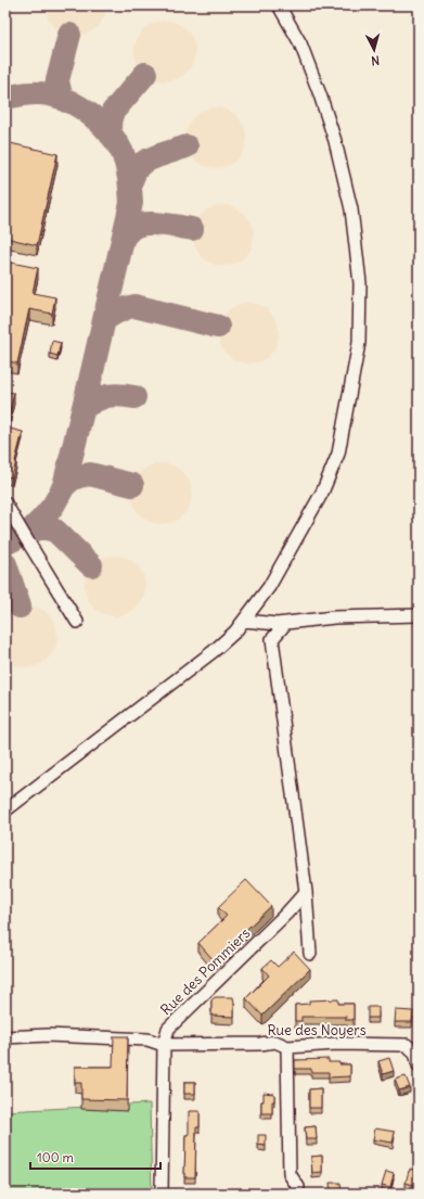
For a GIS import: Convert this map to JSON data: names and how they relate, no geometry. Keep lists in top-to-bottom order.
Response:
{
  "streets": {
    "street": ["Rue des Pommiers", "Rue des Noyers"]
  },
  "crossings": [
    ["Rue des Pommiers", "Rue des Noyers"]
  ],
  "scale_bar": "100 m",
  "north": "bottom"
}
